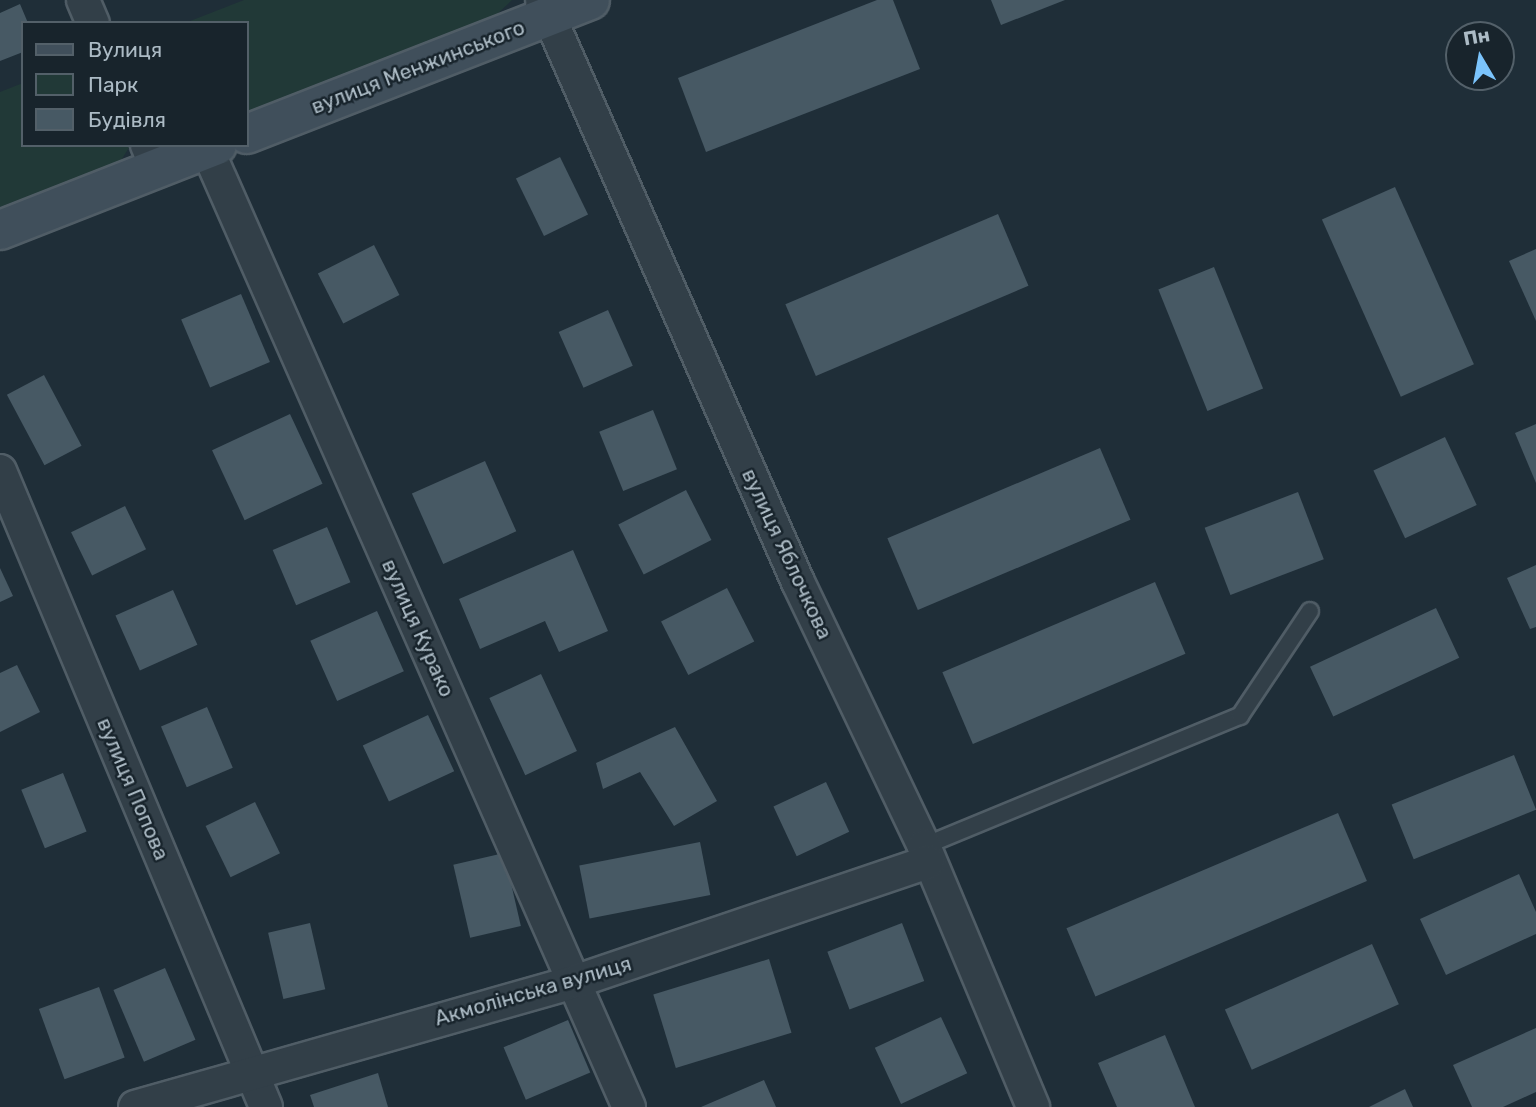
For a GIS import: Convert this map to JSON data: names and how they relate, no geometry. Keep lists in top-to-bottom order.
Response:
{
  "streets": {
    "street": [
      "вулиця Менжинського",
      "вулиця Яблочкова",
      "вулиця Курако",
      "вулиця Попова",
      "Акмолінська вулиця"
    ]
  },
  "crossings": [
    ["вулиця Менжинського", "вулиця Яблочкова"],
    ["вулиця Яблочкова", "Акмолінська вулиця"],
    ["вулиця Курако", "Акмолінська вулиця"],
    ["вулиця Попова", "Акмолінська вулиця"]
  ],
  "legend": ["Вулиця", "Парк", "Будівля"],
  "north": "top"
}
